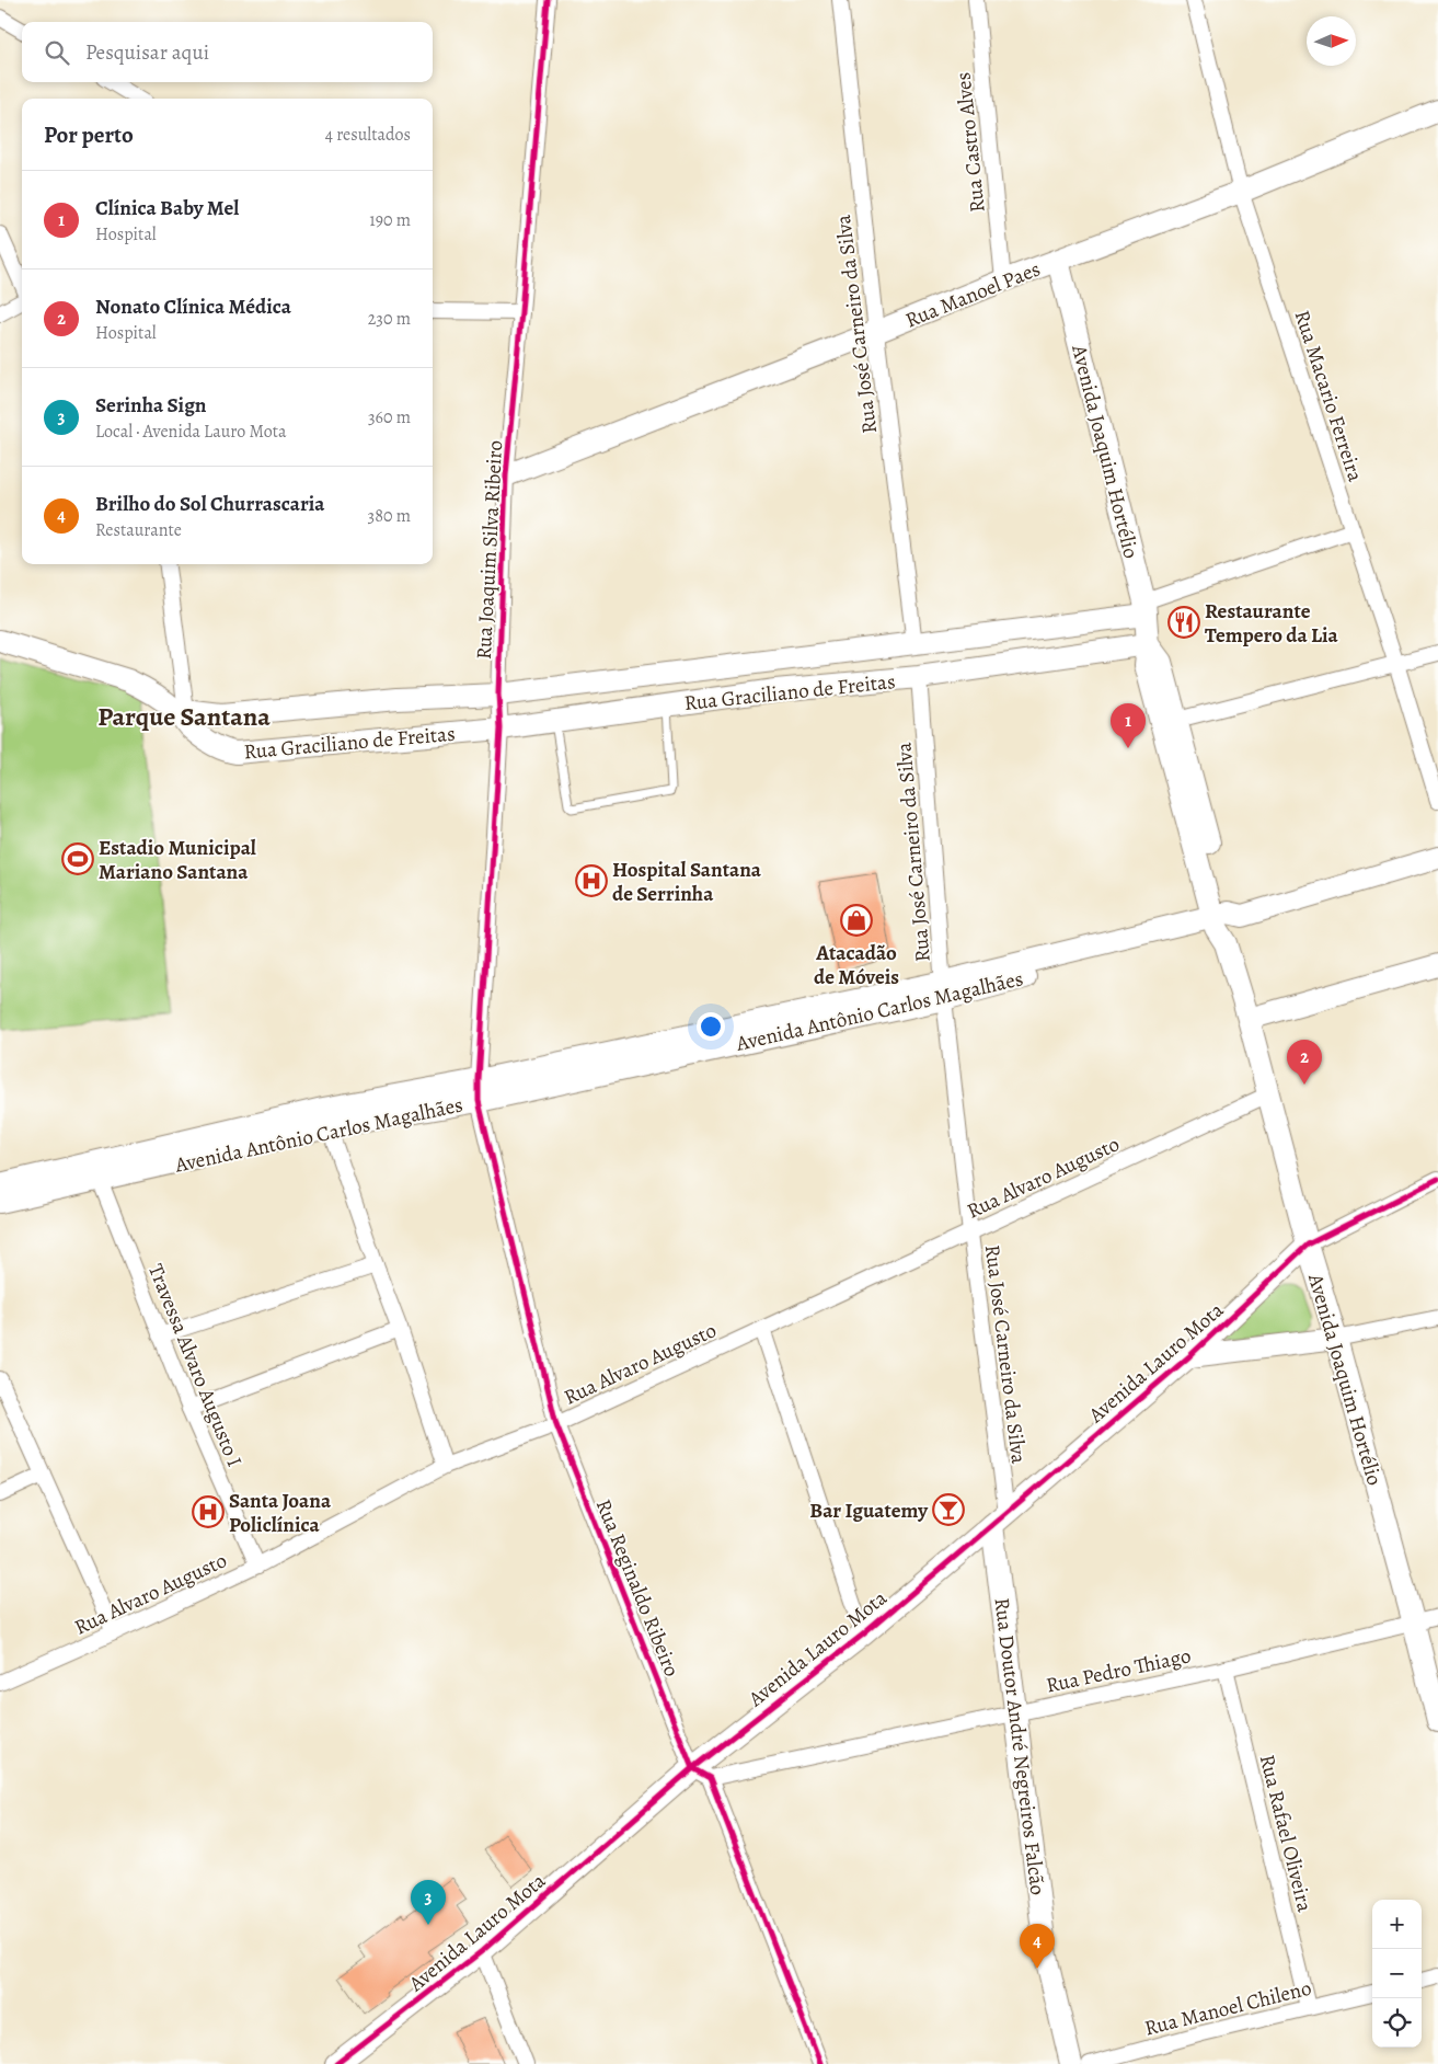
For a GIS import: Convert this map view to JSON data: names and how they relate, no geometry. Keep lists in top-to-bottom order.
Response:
{
  "streets": {
    "street": [
      "Rua Castro Alves",
      "Rua Manoel Paes",
      "Rua José Carneiro da Silva",
      "Rua Macario Ferreira",
      "Avenida Joaquim Hortélio",
      "Rua Joaquim Silva Ribeiro",
      "Rua Graciliano de Freitas",
      "Avenida Antônio Carlos Magalhães",
      "Rua Alvaro Augusto",
      "Avenida Lauro Mota",
      "Travessa Alvaro Augusto I",
      "Rua Reginaldo Ribeiro",
      "Rua Pedro Thiago",
      "Rua Doutor André Negreiros Falcão",
      "Rua Rafael Oliveira",
      "Rua Manoel Chileno"
    ]
  },
  "crossings": [
    ["Rua Castro Alves", "Rua Manoel Paes"],
    ["Rua Manoel Paes", "Rua José Carneiro da Silva"],
    ["Rua Manoel Paes", "Rua Macario Ferreira"],
    ["Rua Manoel Paes", "Avenida Joaquim Hortélio"],
    ["Rua Manoel Paes", "Rua Joaquim Silva Ribeiro"],
    ["Rua José Carneiro da Silva", "Rua Graciliano de Freitas"],
    ["Rua José Carneiro da Silva", "Avenida Antônio Carlos Magalhães"],
    ["Rua José Carneiro da Silva", "Rua Alvaro Augusto"],
    ["Rua José Carneiro da Silva", "Avenida Lauro Mota"],
    ["Rua José Carneiro da Silva", "Rua Doutor André Negreiros Falcão"],
    ["Avenida Joaquim Hortélio", "Rua Graciliano de Freitas"],
    ["Avenida Joaquim Hortélio", "Avenida Antônio Carlos Magalhães"],
    ["Avenida Joaquim Hortélio", "Rua Alvaro Augusto"],
    ["Avenida Joaquim Hortélio", "Avenida Lauro Mota"],
    ["Avenida Joaquim Hortélio", "Rua Pedro Thiago"],
    ["Rua Joaquim Silva Ribeiro", "Rua Graciliano de Freitas"],
    ["Rua Joaquim Silva Ribeiro", "Avenida Antônio Carlos Magalhães"],
    ["Rua Joaquim Silva Ribeiro", "Rua Reginaldo Ribeiro"],
    ["Avenida Antônio Carlos Magalhães", "Travessa Alvaro Augusto I"],
    ["Avenida Antônio Carlos Magalhães", "Rua Reginaldo Ribeiro"],
    ["Rua Alvaro Augusto", "Travessa Alvaro Augusto I"],
    ["Rua Alvaro Augusto", "Rua Reginaldo Ribeiro"],
    ["Avenida Lauro Mota", "Rua Reginaldo Ribeiro"],
    ["Avenida Lauro Mota", "Rua Pedro Thiago"],
    ["Avenida Lauro Mota", "Rua Doutor André Negreiros Falcão"],
    ["Rua Reginaldo Ribeiro", "Rua Pedro Thiago"],
    ["Rua Pedro Thiago", "Rua Doutor André Negreiros Falcão"],
    ["Rua Pedro Thiago", "Rua Rafael Oliveira"],
    ["Rua Rafael Oliveira", "Rua Manoel Chileno"]
  ],
  "districts": ["Parque Santana"],
  "places": {
    "restaurant": ["Restaurante Tempero da Lia"],
    "sports": ["Estadio Municipal Mariano Santana"],
    "hospital": ["Hospital Santana de Serrinha", "Santa Joana Policlínica"],
    "shop": ["Atacadão de Móveis"],
    "bar": ["Bar Iguatemy"]
  },
  "north": "right",
  "page": {
    "search": "Pesquisar aqui",
    "heading": ["Por perto", "4 resultados"],
    "list": [
      {
        "mark": "1",
        "name": "Clínica Baby Mel",
        "note": "Hospital",
        "value": "190 m"
      },
      {
        "mark": "2",
        "name": "Nonato Clínica Médica",
        "note": "Hospital",
        "value": "230 m"
      },
      {
        "mark": "3",
        "name": "Serinha Sign",
        "note": "Local · Avenida Lauro Mota",
        "value": "360 m"
      },
      {
        "mark": "4",
        "name": "Brilho do Sol Churrascaria",
        "note": "Restaurante",
        "value": "380 m"
      }
    ],
    "pins": [
      "1",
      "2",
      "3",
      "4"
    ],
    "map_buttons": ["+", "−"]
  }
}
